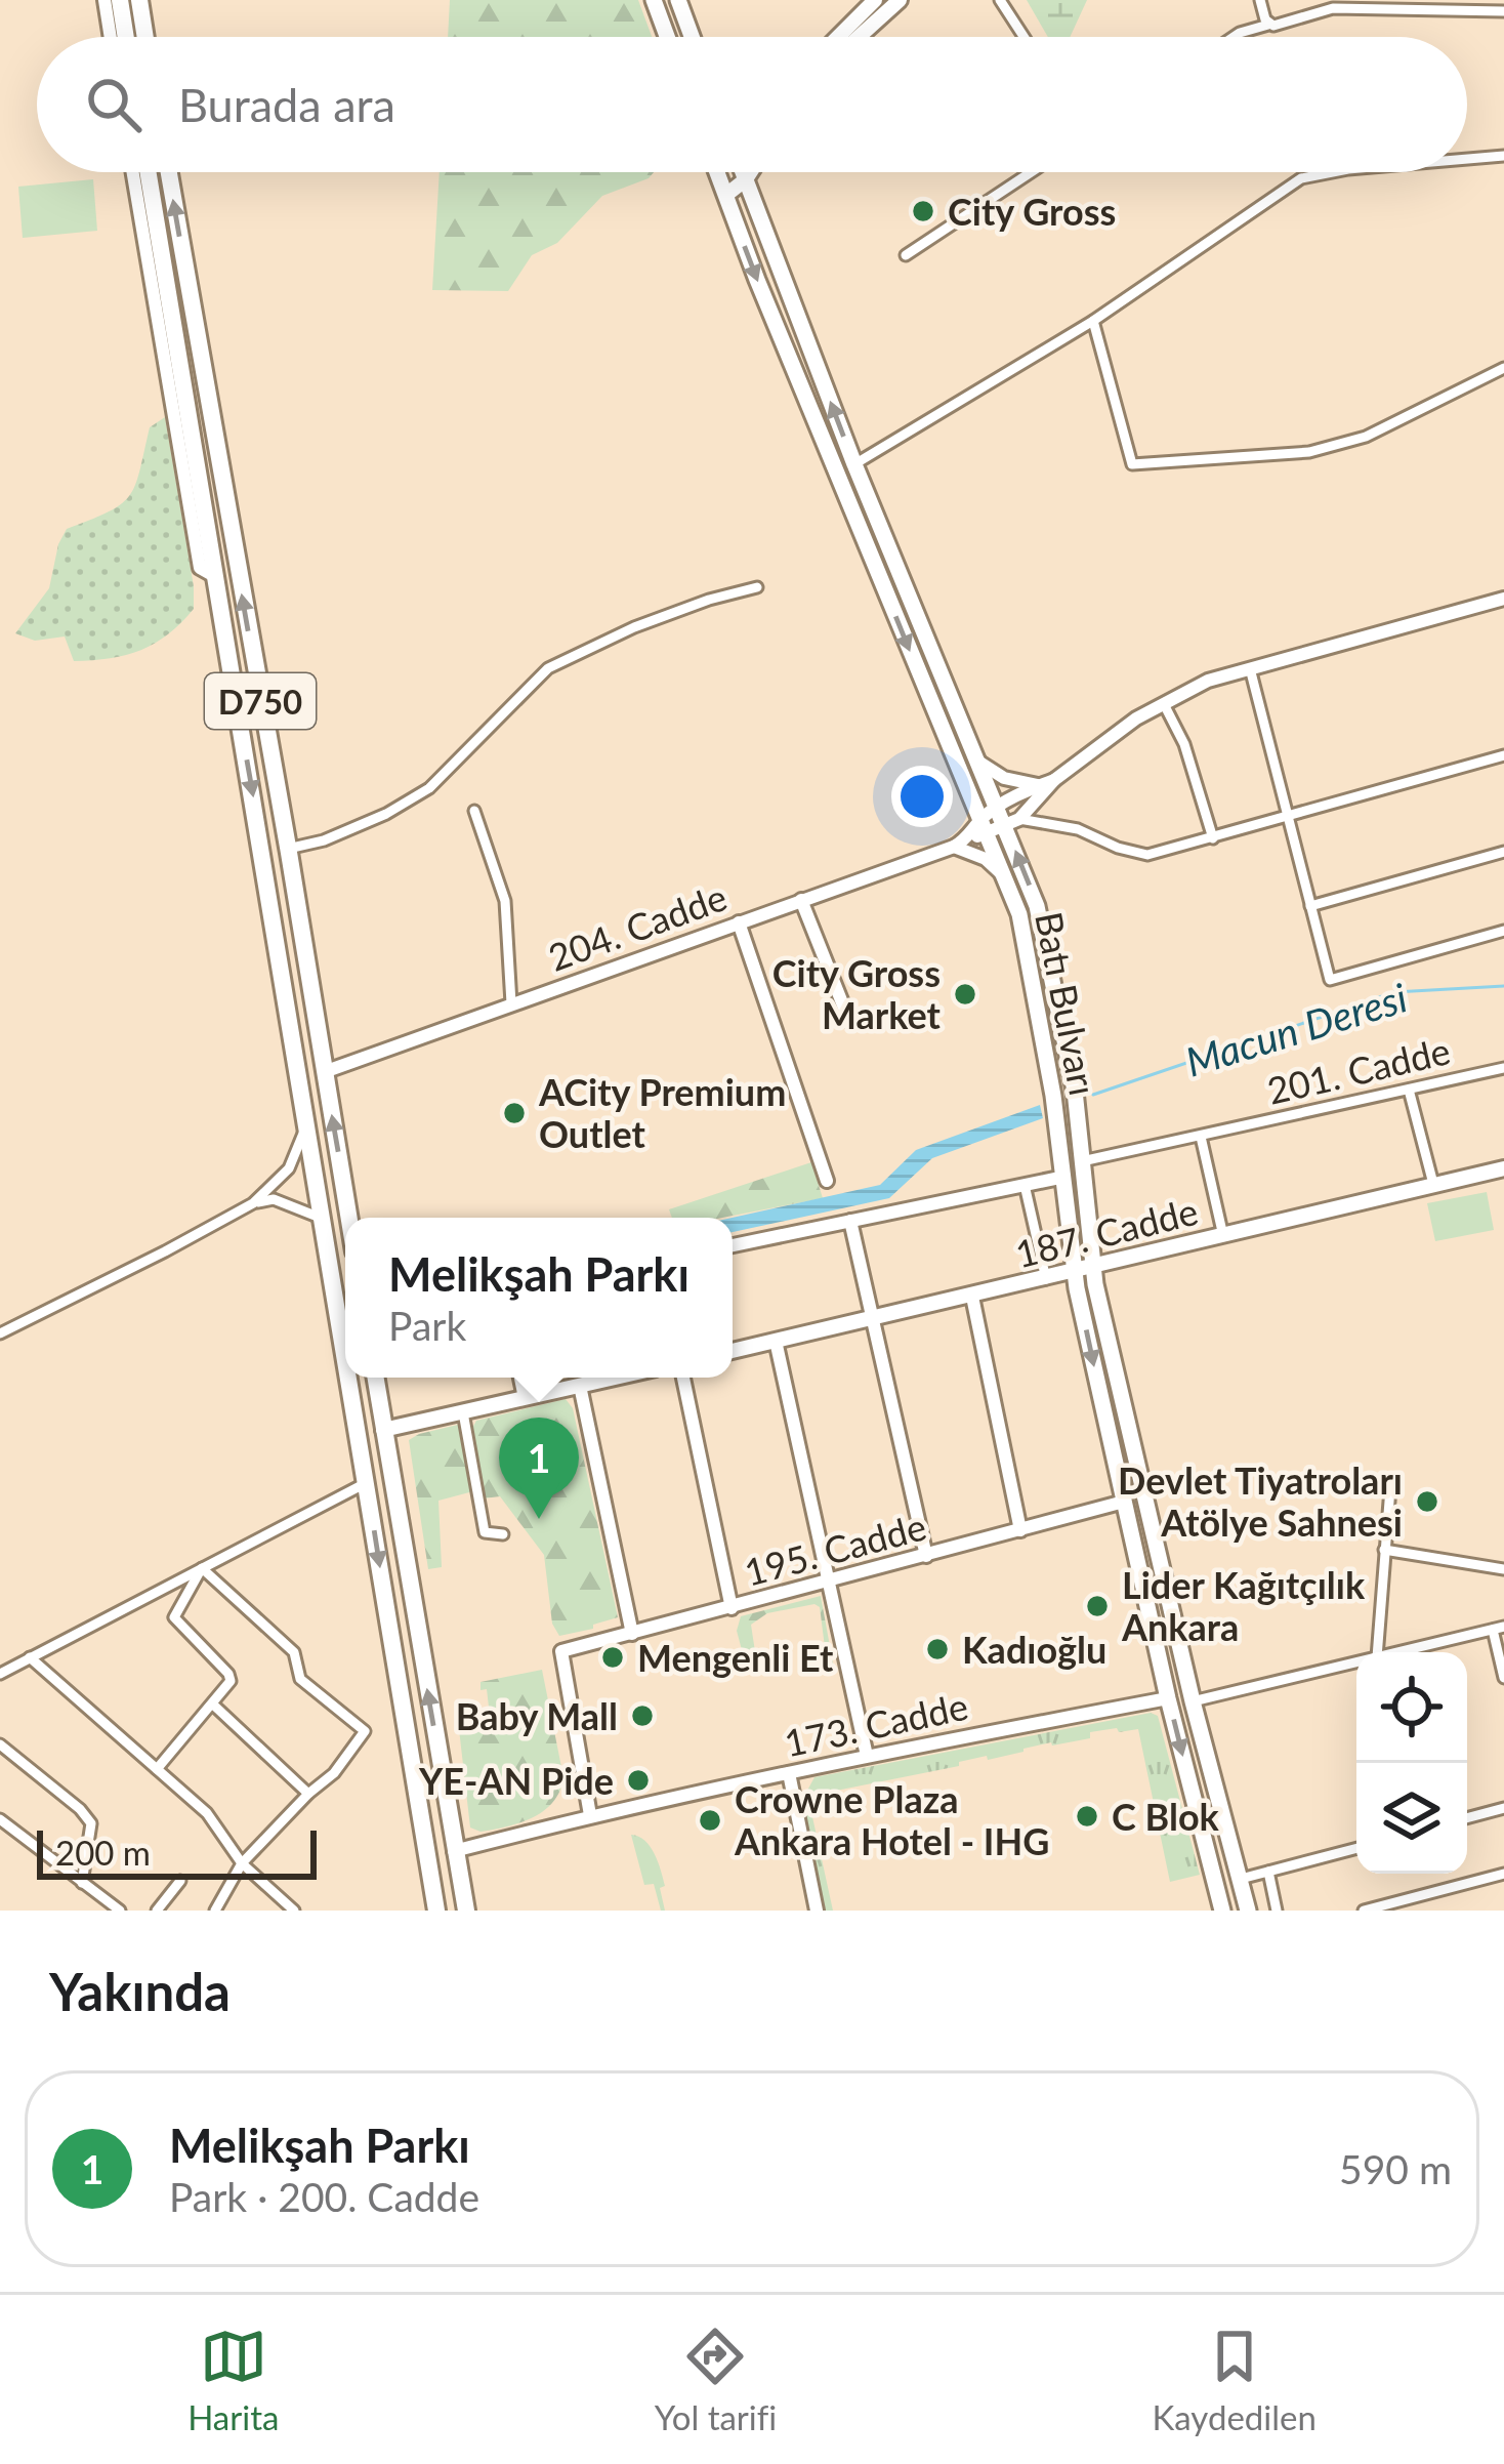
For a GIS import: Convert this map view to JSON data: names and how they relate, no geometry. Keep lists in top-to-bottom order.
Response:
{
  "streets": {
    "highway": ["D750"],
    "main road": ["Batı Bulvarı", "187. Cadde"],
    "street": [
      "204. Cadde",
      "201. Cadde",
      "195. Cadde",
      "173. Cadde"
    ]
  },
  "crossings": [
    ["D750", "204. Cadde"],
    ["204. Cadde", "Batı Bulvarı"],
    ["Batı Bulvarı", "201. Cadde"],
    ["Batı Bulvarı", "187. Cadde"],
    ["Batı Bulvarı", "195. Cadde"],
    ["Batı Bulvarı", "173. Cadde"],
    ["195. Cadde", "173. Cadde"]
  ],
  "water": ["Macun Deresi"],
  "places": [
    "City Gross",
    "City Gross Market",
    "ACity Premium Outlet",
    "Devlet Tiyatroları Atölye Sahnesi",
    "Lider Kağıtçılık Ankara",
    "Kadıoğlu",
    "Mengenli Et",
    "Baby Mall",
    "YE-AN Pide",
    "C Blok",
    "Crowne Plaza Ankara Hotel - IHG"
  ],
  "scale_bar": "200 m",
  "page": {
    "search": "Burada ara",
    "popup": ["Melikşah Parkı", "Park"],
    "pins": "1",
    "scale": "200 m",
    "heading": "Yakında",
    "list": [
      {
        "mark": "1",
        "name": "Melikşah Parkı",
        "note": "Park · 200. Cadde",
        "value": "590 m"
      }
    ],
    "nav": ["Harita", "Yol tarifi", "Kaydedilen"]
  }
}
